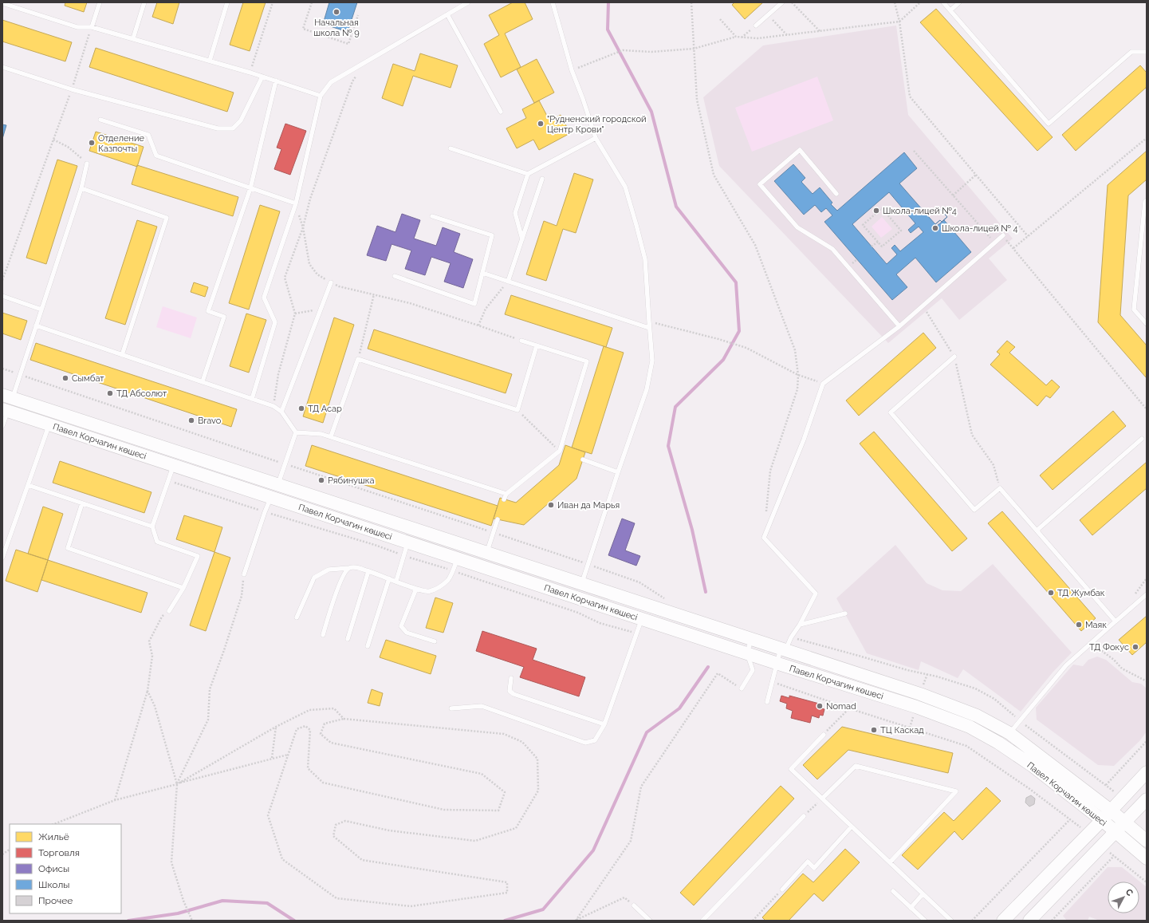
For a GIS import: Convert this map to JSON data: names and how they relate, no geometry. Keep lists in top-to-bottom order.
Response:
{
  "streets": {
    "street": ["Павел Корчагин көшесі"]
  },
  "places": [
    "Начальная школа № 9",
    "\"Рудненский городской Центр Крови\"",
    "Отделение Казпочты",
    "Школа-лицей №4",
    "Школа-лицей № 4",
    "Сымбат",
    "ТД Абсолют",
    "ТД Асар",
    "Bravo",
    "Рябинушка",
    "Иван да Марья",
    "ТД Жумбак",
    "Маяк",
    "ТД Фокус",
    "Nomad",
    "ТЦ Каскад"
  ],
  "legend": [
    "Жильё",
    "Торговля",
    "Офисы",
    "Школы",
    "Прочее"
  ],
  "north": "top right"
}
